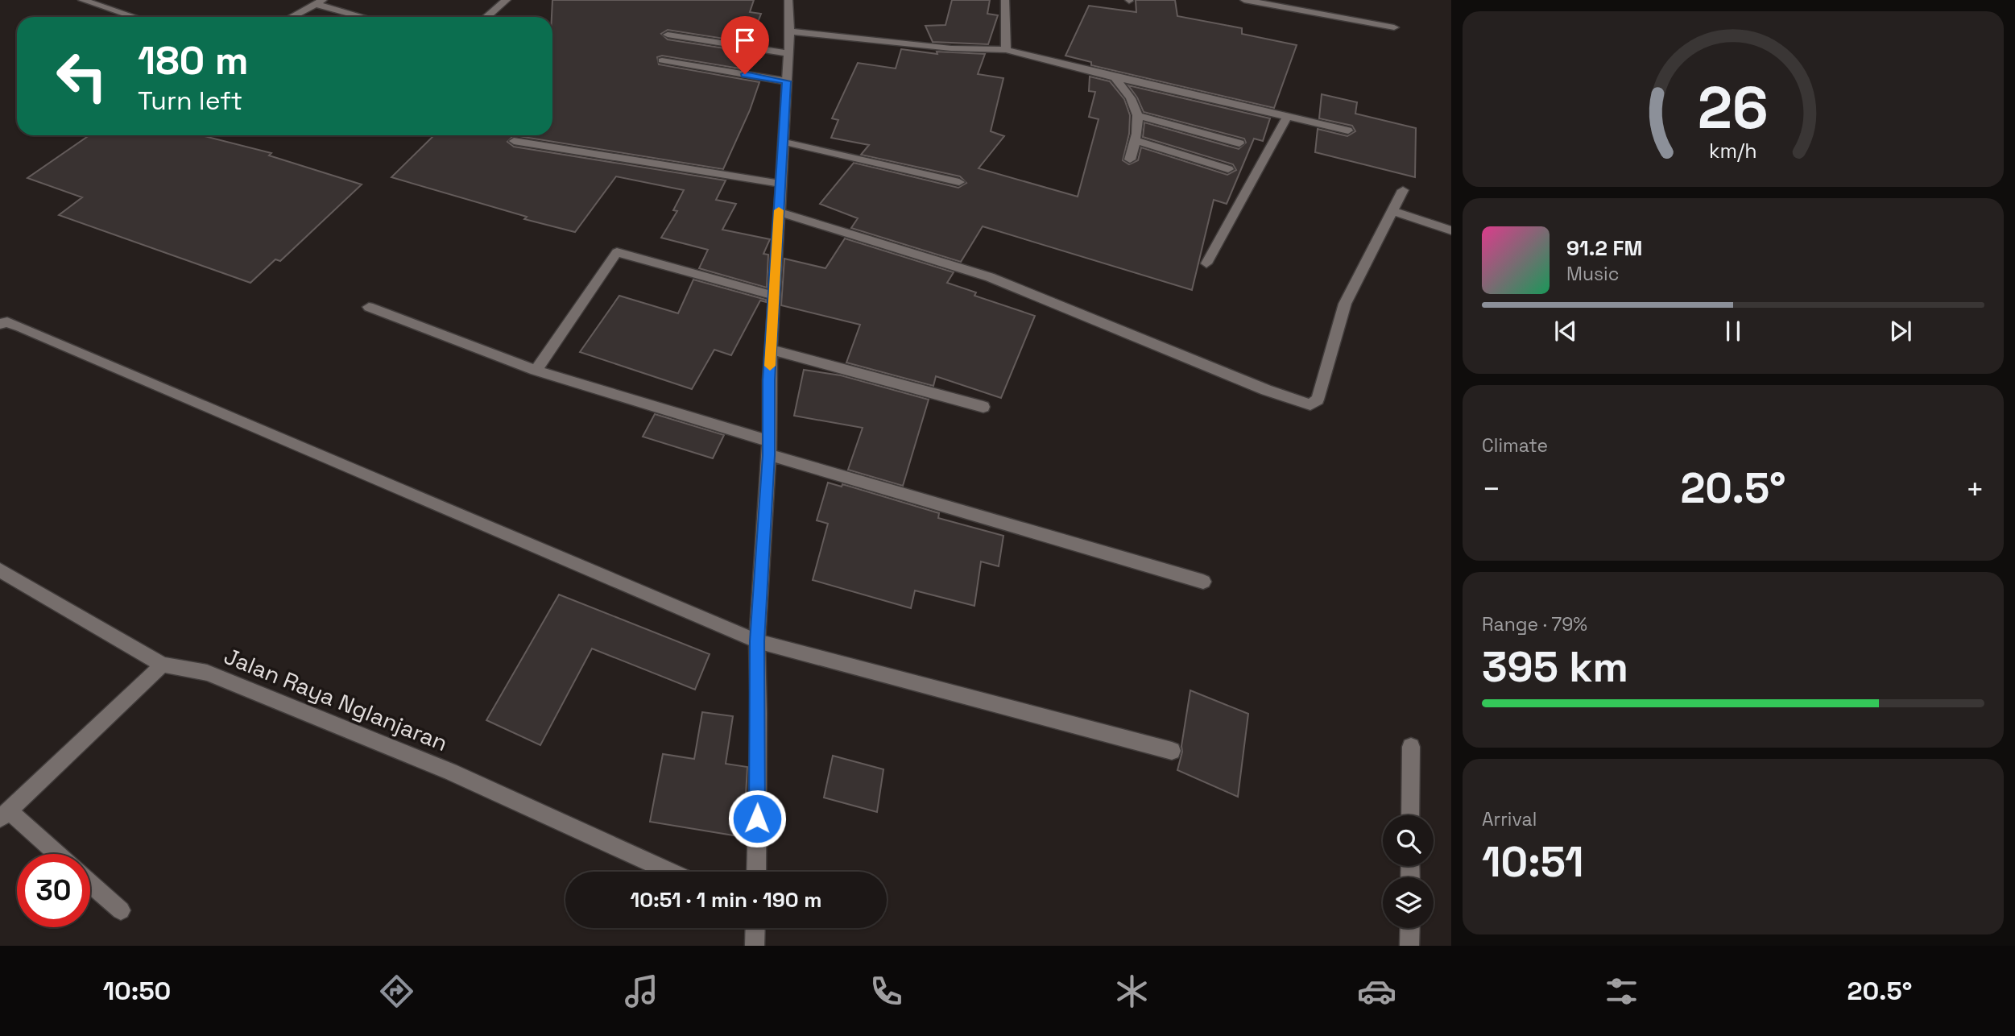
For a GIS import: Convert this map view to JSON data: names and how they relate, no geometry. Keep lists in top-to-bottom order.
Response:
{
  "streets": {
    "street": ["Jalan Raya Nglanjaran"]
  },
  "page": {
    "turn": ["180 m", "Turn left"],
    "song": ["91.2 FM", "Music"],
    "tile": [
      "Climate",
      ["Range · 79%", "395 km"],
      ["Arrival", "10:51"]
    ],
    "heat": ["−", "20.5°", "+"],
    "limit": "30",
    "trip": "10:51 · 1 min · 190 m",
    "tabs": ["10:50", "20.5°"],
    "gauge": ["26", "km/h"]
  }
}
